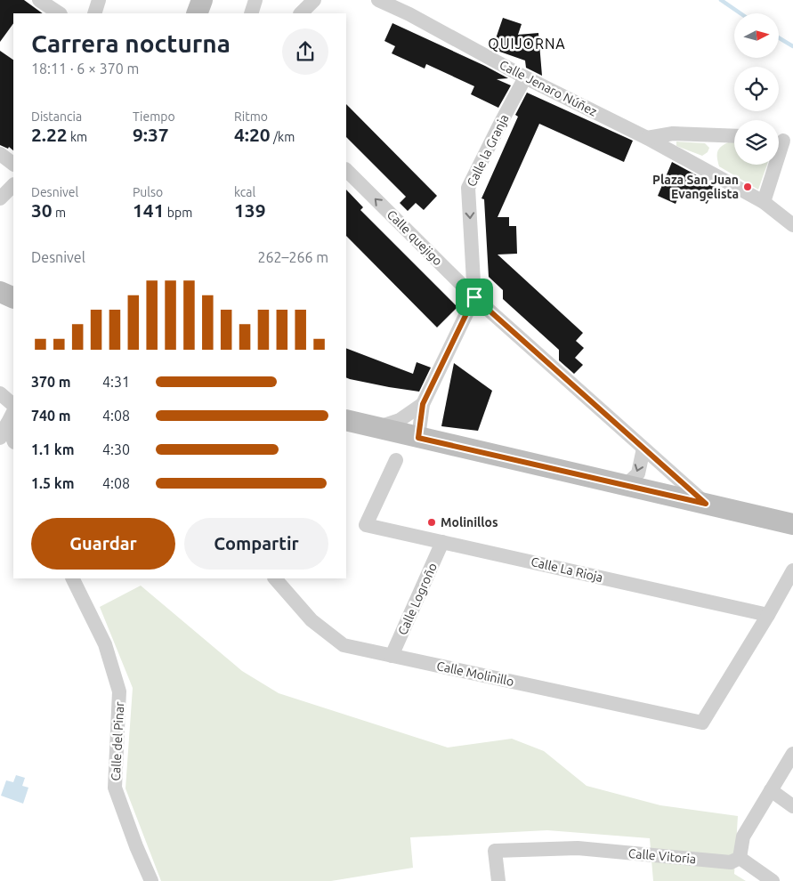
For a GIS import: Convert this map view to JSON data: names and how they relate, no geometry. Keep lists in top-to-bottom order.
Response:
{
  "streets": {
    "street": [
      "Calle Jenaro Núñez",
      "Calle la Granja",
      "Calle quejigo",
      "Calle La Rioja",
      "Calle Logroño",
      "Calle Molinillo",
      "Calle del Pinar",
      "Calle Vitoria"
    ]
  },
  "crossings": [
    ["Calle Jenaro Núñez", "Calle la Granja"],
    ["Calle la Granja", "Calle quejigo"],
    ["Calle La Rioja", "Calle Logroño"],
    ["Calle La Rioja", "Calle Molinillo"],
    ["Calle Logroño", "Calle Molinillo"]
  ],
  "one_way": ["Calle la Granja", "Calle quejigo"],
  "districts": ["QUIJORNA"],
  "places": ["Plaza San Juan Evangelista", "Molinillos"],
  "north": "right",
  "page": {
    "heading": ["Carrera nocturna", "18:11 · 6 × 370 m"],
    "stats": [
      ["Distancia", "2.22 km"],
      ["Tiempo", "9:37"],
      ["Ritmo", "4:20 /km"],
      ["Desnivel", "30 m"],
      ["Pulso", "141 bpm"],
      ["kcal", "139"]
    ],
    "chart": ["Desnivel", "262–266 m"],
    "list": [
      {
        "name": "370 m",
        "note": "4:31"
      },
      {
        "name": "740 m",
        "note": "4:08"
      },
      {
        "name": "1.1 km",
        "note": "4:30"
      },
      {
        "name": "1.5 km",
        "note": "4:08"
      }
    ],
    "buttons": ["Guardar", "Compartir"]
  }
}
